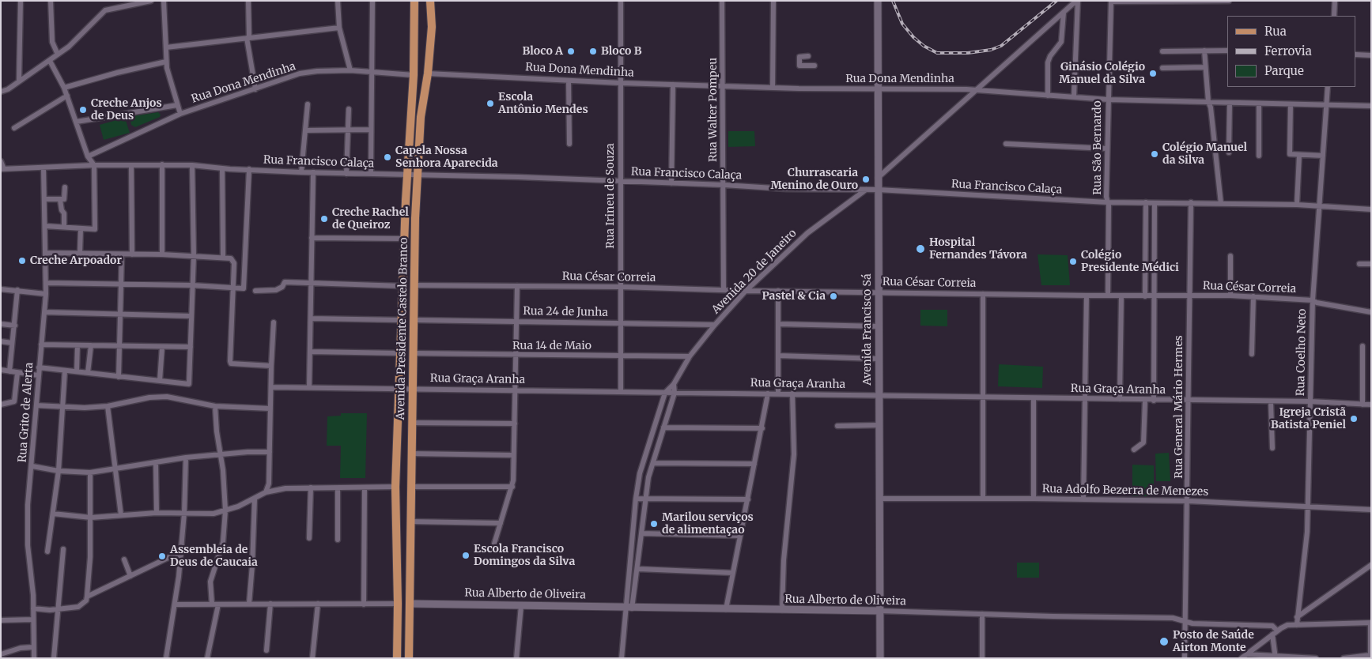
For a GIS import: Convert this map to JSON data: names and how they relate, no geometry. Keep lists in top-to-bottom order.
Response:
{
  "streets": {
    "main road": ["Avenida Presidente Castelo Branco", "Avenida Francisco Sá", "Rua Alberto de Oliveira"],
    "street": [
      "Rua Dona Mendinha",
      "Rua Walter Pompeu",
      "Rua São Bernardo",
      "Rua Francisco Calaça",
      "Rua Irineu de Souza",
      "Avenida 20 de Janeiro",
      "Rua César Correia",
      "Rua 24 de Junha",
      "Rua 14 de Maio",
      "Rua Coelho Neto",
      "Rua Graça Aranha",
      "Rua General Mário Hermes",
      "Rua Grito de Alerta",
      "Rua Adolfo Bezerra de Menezes"
    ]
  },
  "crossings": [
    ["Rua Dona Mendinha", "Rua Walter Pompeu"],
    ["Rua Dona Mendinha", "Rua São Bernardo"],
    ["Rua Dona Mendinha", "Rua Irineu de Souza"],
    ["Rua Dona Mendinha", "Avenida Presidente Castelo Branco"],
    ["Rua Dona Mendinha", "Avenida Francisco Sá"],
    ["Rua Dona Mendinha", "Rua Coelho Neto"],
    ["Rua Walter Pompeu", "Rua Francisco Calaça"],
    ["Rua Walter Pompeu", "Rua César Correia"],
    ["Rua São Bernardo", "Rua Francisco Calaça"],
    ["Rua São Bernardo", "Rua César Correia"],
    ["Rua Francisco Calaça", "Rua Irineu de Souza"],
    ["Rua Francisco Calaça", "Avenida 20 de Janeiro"],
    ["Rua Francisco Calaça", "Avenida Presidente Castelo Branco"],
    ["Rua Francisco Calaça", "Avenida Francisco Sá"],
    ["Rua Francisco Calaça", "Rua Coelho Neto"],
    ["Rua Francisco Calaça", "Rua General Mário Hermes"],
    ["Rua Francisco Calaça", "Rua Grito de Alerta"],
    ["Rua Irineu de Souza", "Rua César Correia"],
    ["Rua Irineu de Souza", "Rua 24 de Junha"],
    ["Rua Irineu de Souza", "Rua 14 de Maio"],
    ["Rua Irineu de Souza", "Rua Graça Aranha"],
    ["Avenida 20 de Janeiro", "Rua César Correia"],
    ["Avenida 20 de Janeiro", "Rua 24 de Junha"],
    ["Avenida 20 de Janeiro", "Rua 14 de Maio"],
    ["Avenida 20 de Janeiro", "Rua Graça Aranha"],
    ["Avenida 20 de Janeiro", "Rua Alberto de Oliveira"],
    ["Rua César Correia", "Avenida Presidente Castelo Branco"],
    ["Rua César Correia", "Avenida Francisco Sá"],
    ["Rua César Correia", "Rua Coelho Neto"],
    ["Rua César Correia", "Rua General Mário Hermes"],
    ["Rua 24 de Junha", "Avenida Presidente Castelo Branco"],
    ["Avenida Presidente Castelo Branco", "Rua 14 de Maio"],
    ["Avenida Presidente Castelo Branco", "Rua Graça Aranha"],
    ["Avenida Presidente Castelo Branco", "Rua Alberto de Oliveira"],
    ["Avenida Francisco Sá", "Rua Graça Aranha"],
    ["Avenida Francisco Sá", "Rua Adolfo Bezerra de Menezes"],
    ["Avenida Francisco Sá", "Rua Alberto de Oliveira"],
    ["Rua Coelho Neto", "Rua Graça Aranha"],
    ["Rua Coelho Neto", "Rua Adolfo Bezerra de Menezes"],
    ["Rua Graça Aranha", "Rua General Mário Hermes"],
    ["Rua General Mário Hermes", "Rua Adolfo Bezerra de Menezes"],
    ["Rua General Mário Hermes", "Rua Alberto de Oliveira"]
  ],
  "places": [
    "Bloco A",
    "Bloco B",
    "Ginásio Colégio Manuel da Silva",
    "Escola Antônio Mendes",
    "Creche Anjos de Deus",
    "Colégio Manuel da Silva",
    "Capela Nossa Senhora Aparecida",
    "Churrascaria Menino de Ouro",
    "Creche Rachel de Queiroz",
    "Hospital Fernandes Távora",
    "Creche Arpoador",
    "Colégio Presidente Médici",
    "Pastel & Cia",
    "Igreja Cristã Batista Peniel",
    "Marilou serviços de alimentaçao",
    "Escola Francisco Domingos da Silva",
    "Assembleia de Deus de Caucaia",
    "Posto de Saúde Airton Monte"
  ],
  "legend": ["Rua", "Ferrovia", "Parque"]
}
